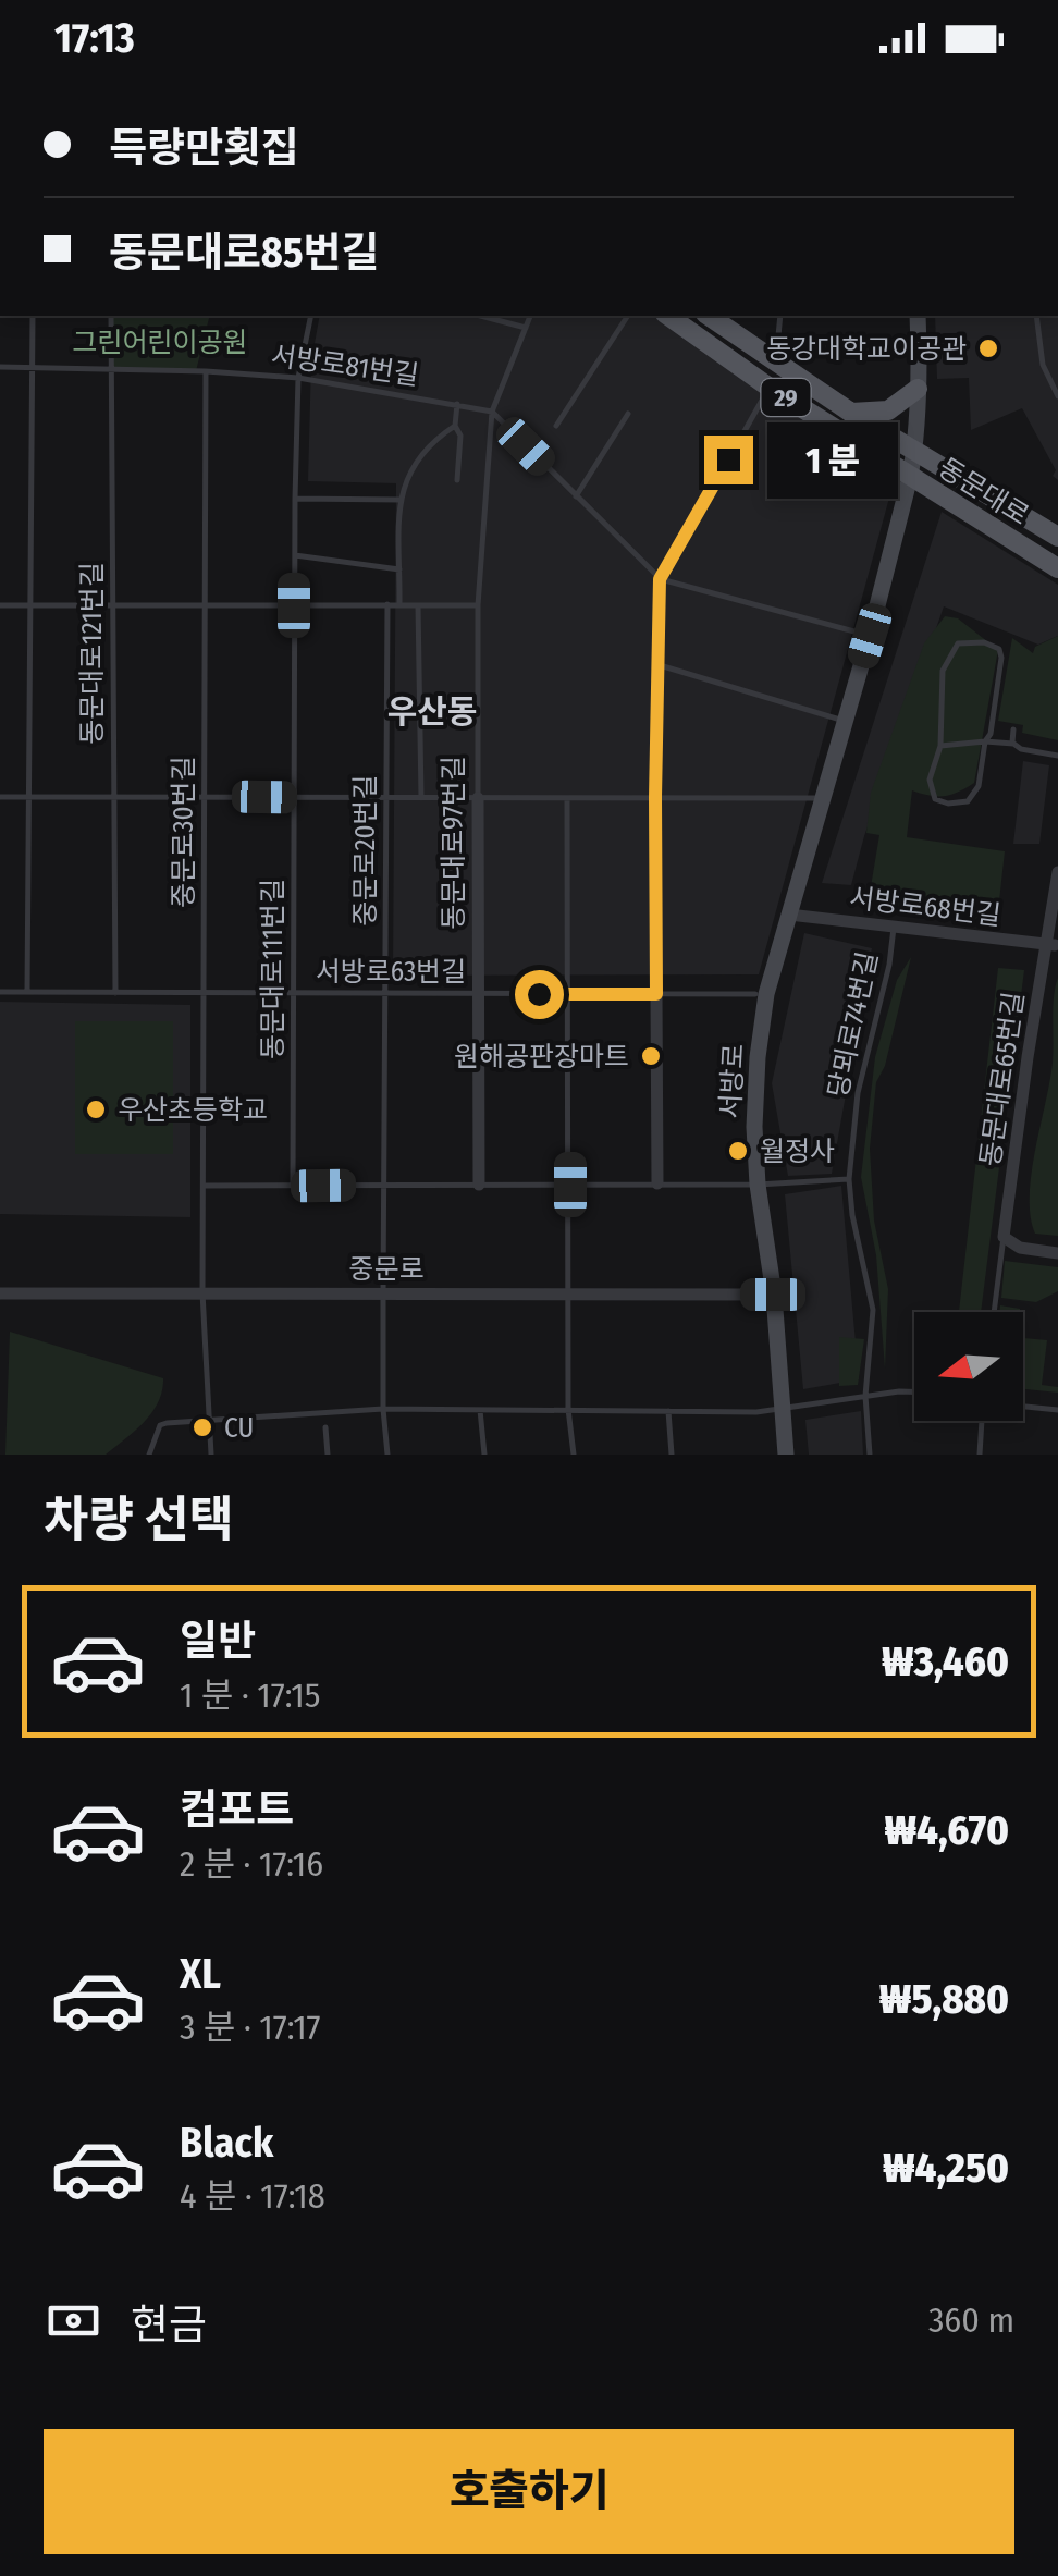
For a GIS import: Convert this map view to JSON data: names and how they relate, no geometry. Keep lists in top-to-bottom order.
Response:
{
  "streets": {
    "main road": ["29", "동문대로", "서방로"],
    "street": [
      "동문대로97번길",
      "서방로68번길",
      "동문대로65번길",
      "중문로"
    ],
    "lane": [
      "서방로81번길",
      "동문대로121번길",
      "중문로30번길",
      "중문로20번길",
      "동문대로111번길",
      "서방로63번길",
      "당뫼로74번길"
    ]
  },
  "crossings": [
    ["서방로81번길", "동문대로121번길"],
    ["서방로81번길", "중문로30번길"],
    ["서방로81번길", "동문대로97번길"],
    ["서방로81번길", "동문대로111번길"],
    ["동문대로", "서방로"],
    ["동문대로121번길", "서방로63번길"],
    ["중문로30번길", "서방로63번길"],
    ["중문로30번길", "중문로"],
    ["동문대로97번길", "서방로63번길"],
    ["중문로20번길", "서방로63번길"],
    ["중문로20번길", "중문로"],
    ["서방로68번길", "당뫼로74번길"],
    ["서방로68번길", "동문대로65번길"],
    ["서방로68번길", "서방로"],
    ["동문대로111번길", "서방로63번길"],
    ["서방로", "중문로"]
  ],
  "districts": ["우산동"],
  "parks": ["그린어린이공원"],
  "places": [
    "동강대학교이공관",
    "원해공판장마트",
    "우산초등학교",
    "월정사",
    "CU"
  ],
  "north": "left",
  "page": {
    "status": "17:13",
    "banner": ["득량만횟집", "동문대로85번길"],
    "bubble": "1 분",
    "heading": "차량 선택",
    "list": [
      {
        "name": "일반",
        "note": "1 분 · 17:15",
        "value": "₩3,460"
      },
      {
        "name": "컴포트",
        "note": "2 분 · 17:16",
        "value": "₩4,670"
      },
      {
        "name": "XL",
        "note": "3 분 · 17:17",
        "value": "₩5,880"
      },
      {
        "name": "Black",
        "note": "4 분 · 17:18",
        "value": "₩4,250"
      }
    ],
    "pay": ["현금", "360 m"],
    "buttons": "호출하기"
  }
}
